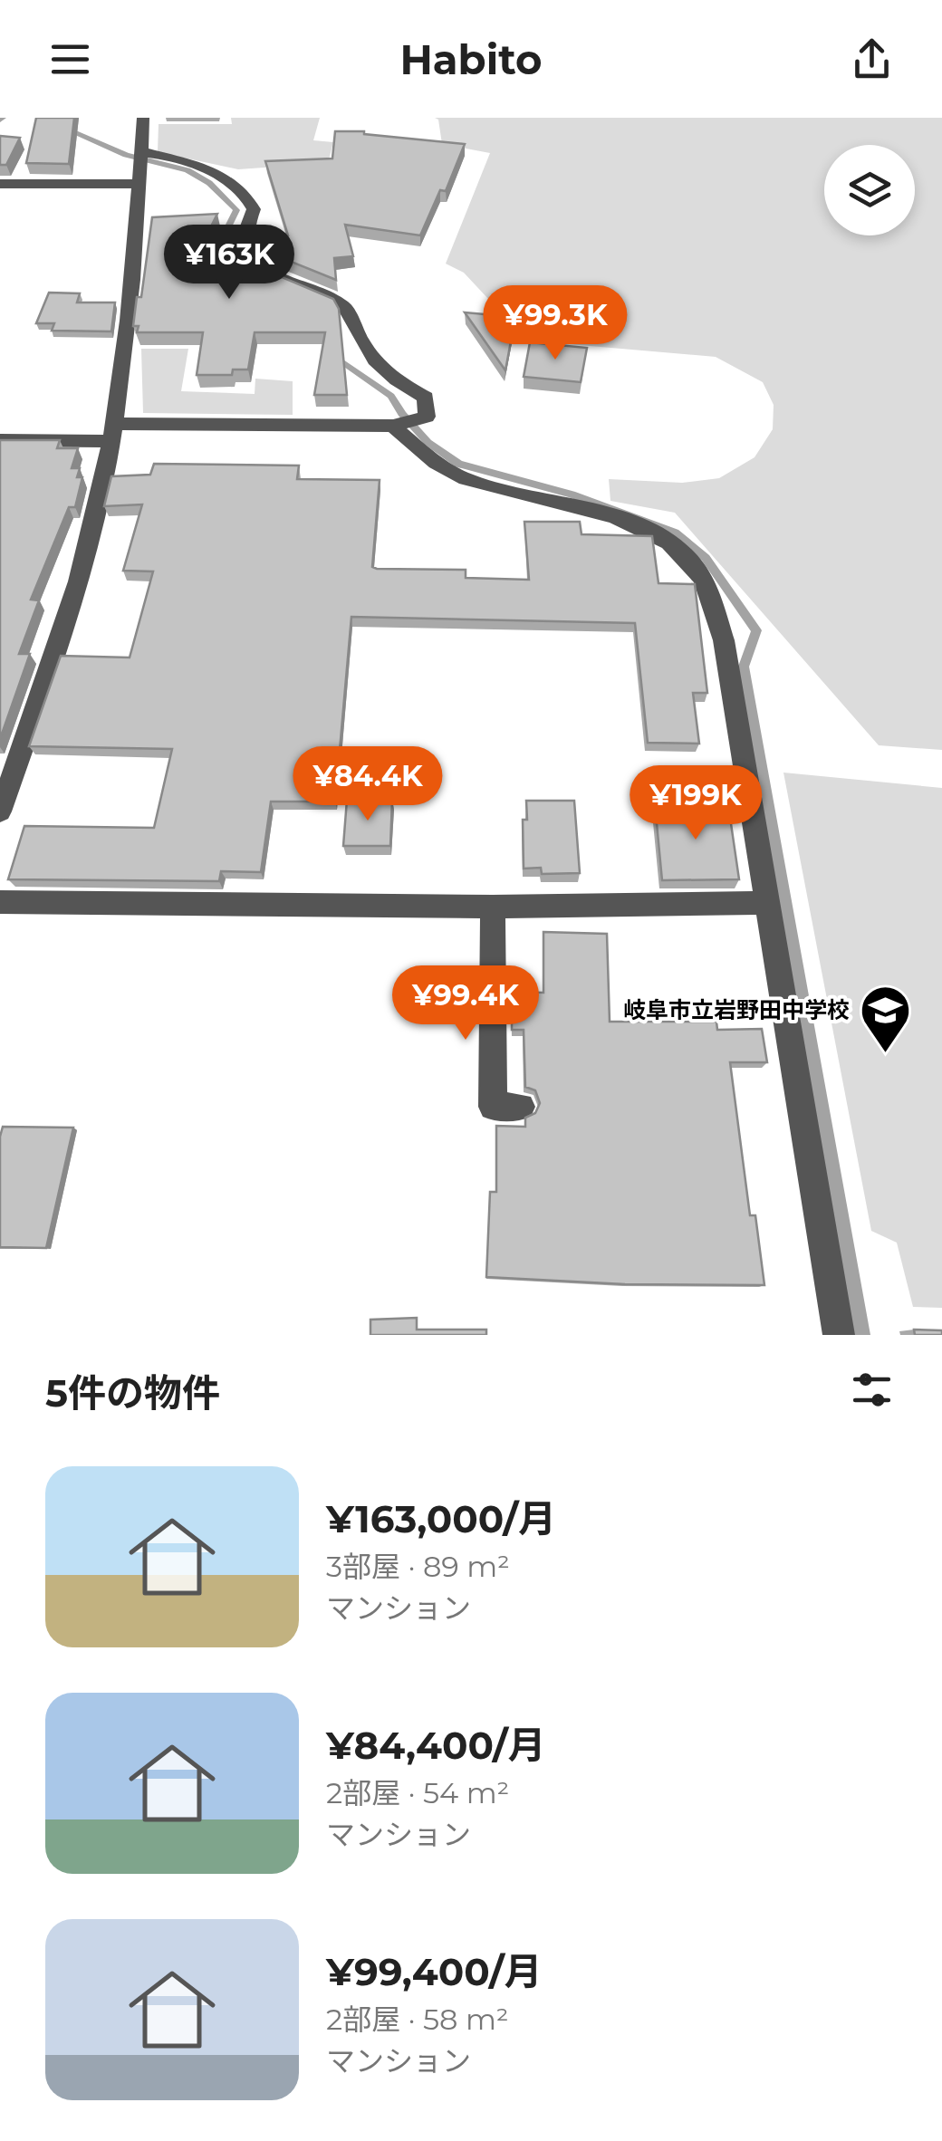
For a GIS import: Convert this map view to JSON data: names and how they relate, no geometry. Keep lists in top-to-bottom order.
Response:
{
  "places": {
    "school or university": ["岐阜市立岩野田中学校"]
  },
  "page": {
    "header": "Habito",
    "price": [
      "¥163K",
      "¥99.3K",
      "¥84.4K",
      "¥199K",
      "¥99.4K"
    ],
    "heading": "5件の物件",
    "list": [
      {
        "name": "¥163,000/月",
        "note": "3部屋 · 89 m² · マンション"
      },
      {
        "name": "¥84,400/月",
        "note": "2部屋 · 54 m² · マンション"
      },
      {
        "name": "¥99,400/月",
        "note": "2部屋 · 58 m² · マンション"
      }
    ]
  }
}
